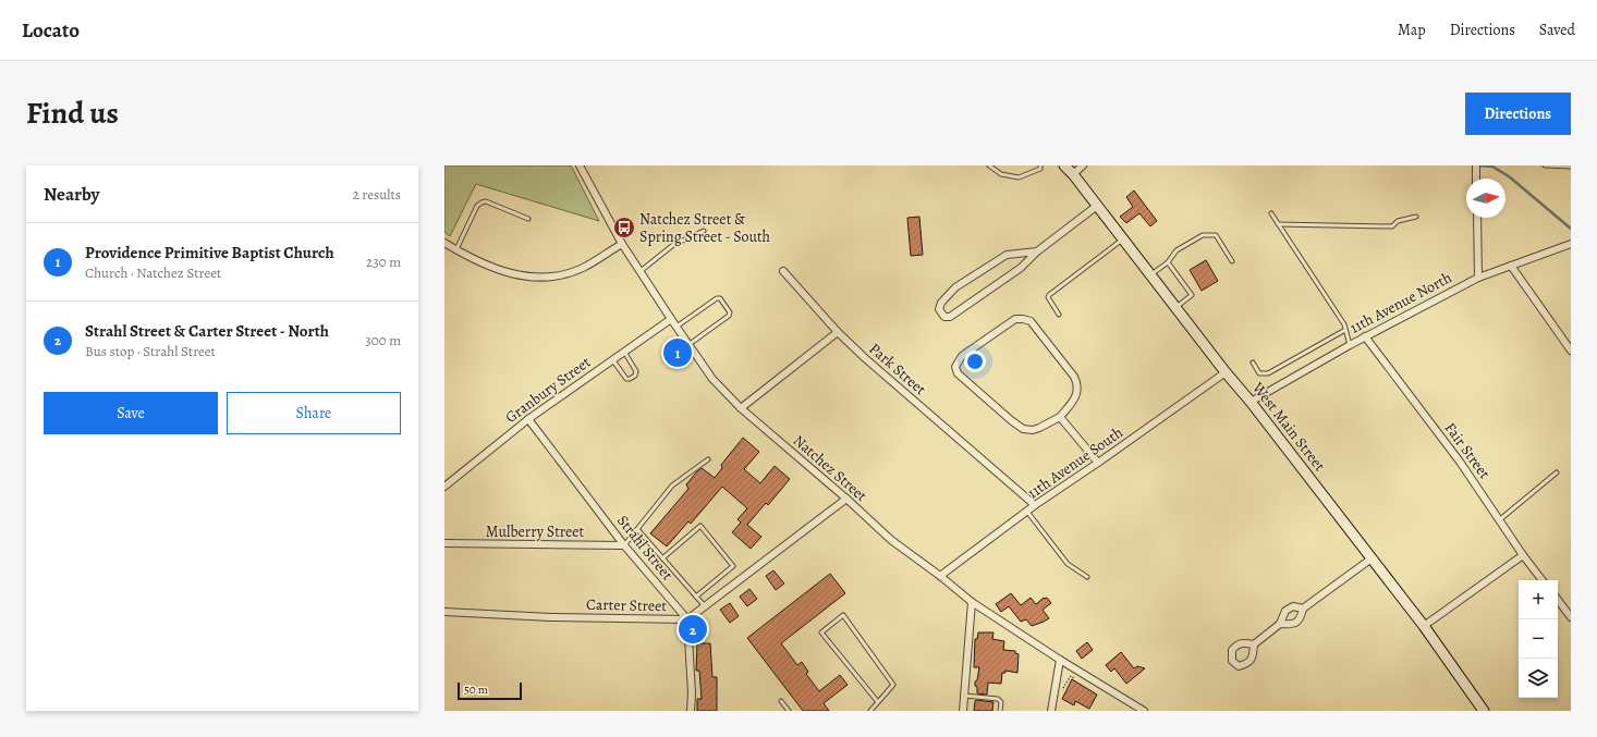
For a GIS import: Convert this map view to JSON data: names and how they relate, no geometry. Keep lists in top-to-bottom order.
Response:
{
  "streets": {
    "main road": ["West Main Street"],
    "street": [
      "11th Avenue North",
      "Park Street",
      "Granbury Street",
      "Fair Street",
      "11th Avenue South",
      "Natchez Street",
      "Mulberry Street",
      "Strahl Street",
      "Carter Street"
    ]
  },
  "crossings": [
    ["11th Avenue North", "West Main Street"],
    ["11th Avenue North", "Fair Street"],
    ["Park Street", "11th Avenue South"],
    ["Granbury Street", "Natchez Street"],
    ["Granbury Street", "Strahl Street"],
    ["West Main Street", "11th Avenue South"],
    ["11th Avenue South", "Natchez Street"],
    ["Natchez Street", "Carter Street"],
    ["Mulberry Street", "Strahl Street"],
    ["Strahl Street", "Carter Street"]
  ],
  "places": {
    "bus stop": ["Natchez Street & Spring Street - South"]
  },
  "scale_bar": "50 m",
  "north": "right",
  "page": {
    "header": "Locato",
    "nav": ["Map", "Directions", "Saved"],
    "title": "Find us",
    "buttons": [
      "Directions",
      ["Save", "Share"]
    ],
    "heading": ["Nearby", "2 results"],
    "list": [
      {
        "mark": "1",
        "name": "Providence Primitive Baptist Church",
        "note": "Church · Natchez Street",
        "value": "230 m"
      },
      {
        "mark": "2",
        "name": "Strahl Street & Carter Street - North",
        "note": "Bus stop · Strahl Street",
        "value": "300 m"
      }
    ],
    "pins": ["1", "2"],
    "map_buttons": ["+", "−"],
    "scale": "50 m"
  }
}
